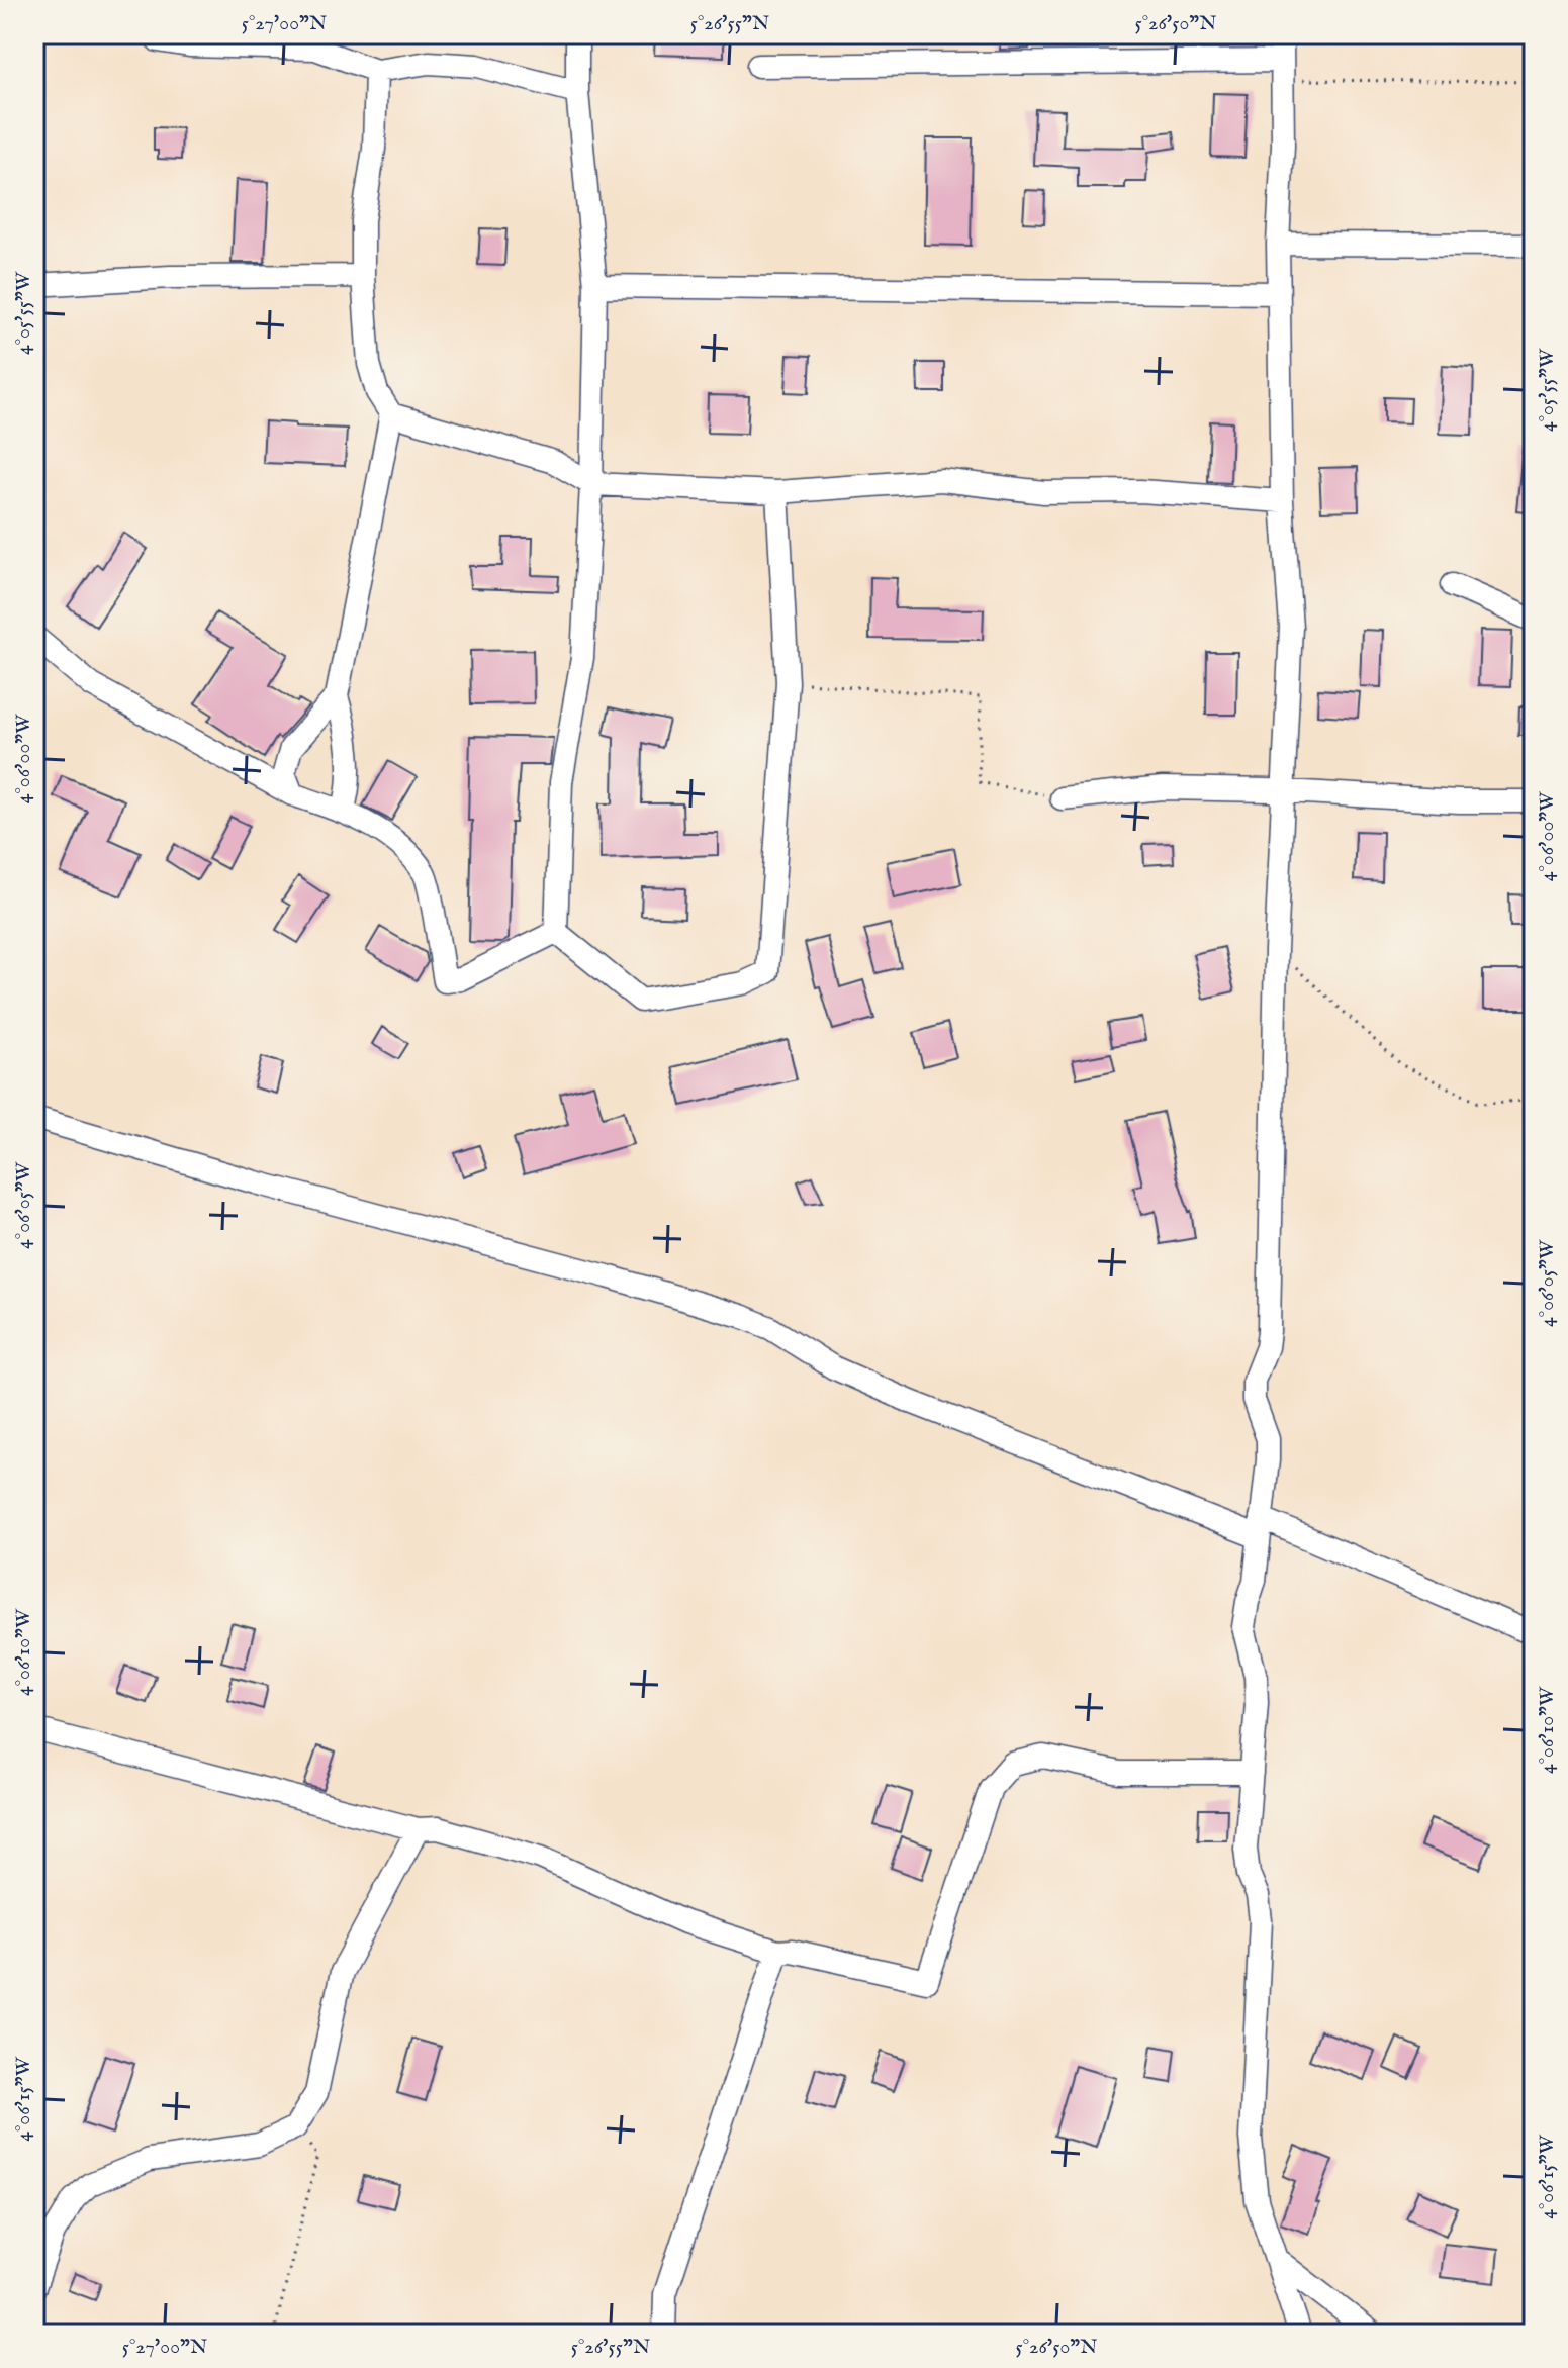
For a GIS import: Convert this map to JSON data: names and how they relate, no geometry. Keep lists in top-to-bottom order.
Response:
{
  "coordinates": [
    "5°27'00\"N",
    "5°26'55\"N",
    "5°26'50\"N",
    "4°05'55\"W",
    "4°06'00\"W",
    "4°06'05\"W",
    "4°06'10\"W",
    "4°06'15\"W"
  ]
}
